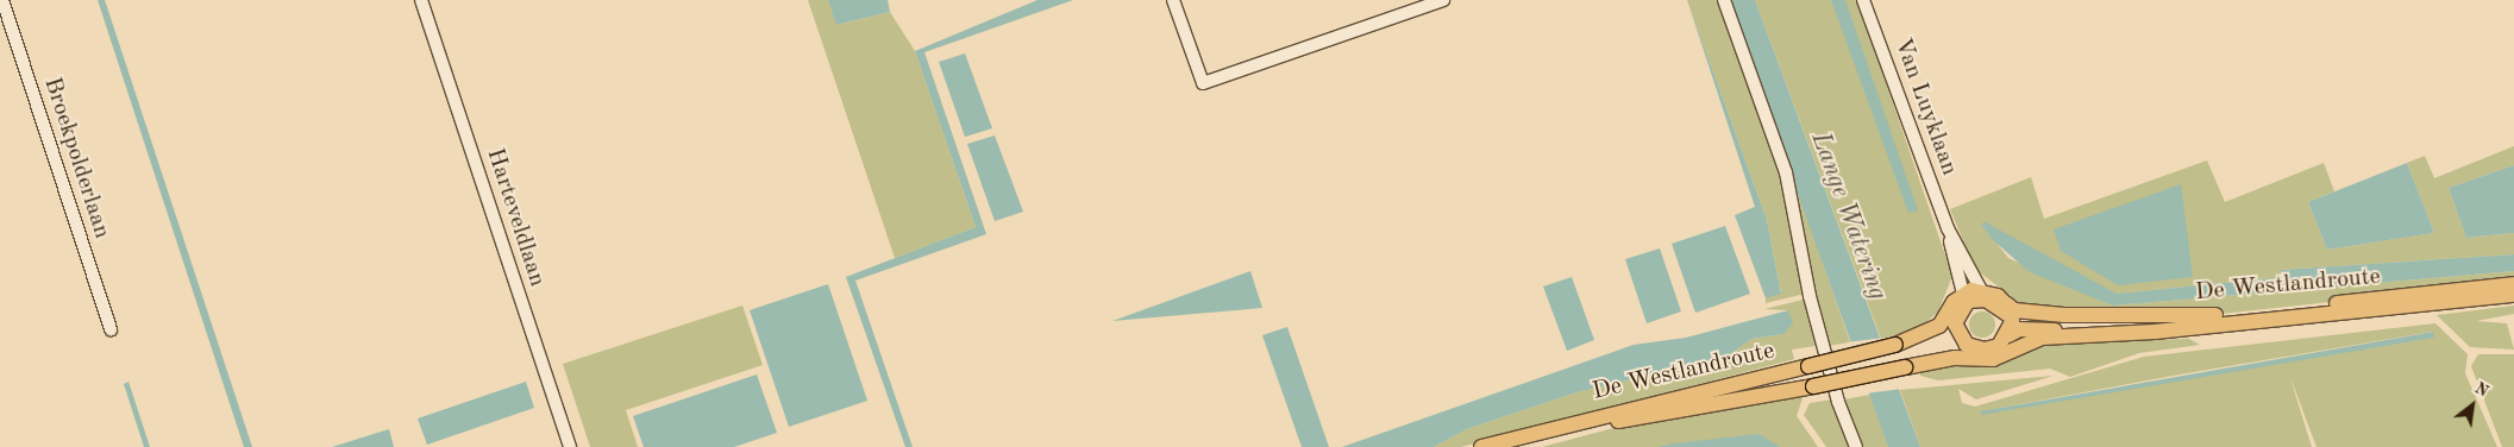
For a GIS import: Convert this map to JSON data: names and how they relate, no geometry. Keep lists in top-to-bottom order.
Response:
{
  "streets": {
    "main road": ["De Westlandroute"],
    "street": ["Van Luyklaan", "Broekpolderlaan", "Harteveldlaan"]
  },
  "crossings": [
    ["Van Luyklaan", "De Westlandroute"]
  ],
  "water": ["Lange Watering"],
  "north": "top right"
}
